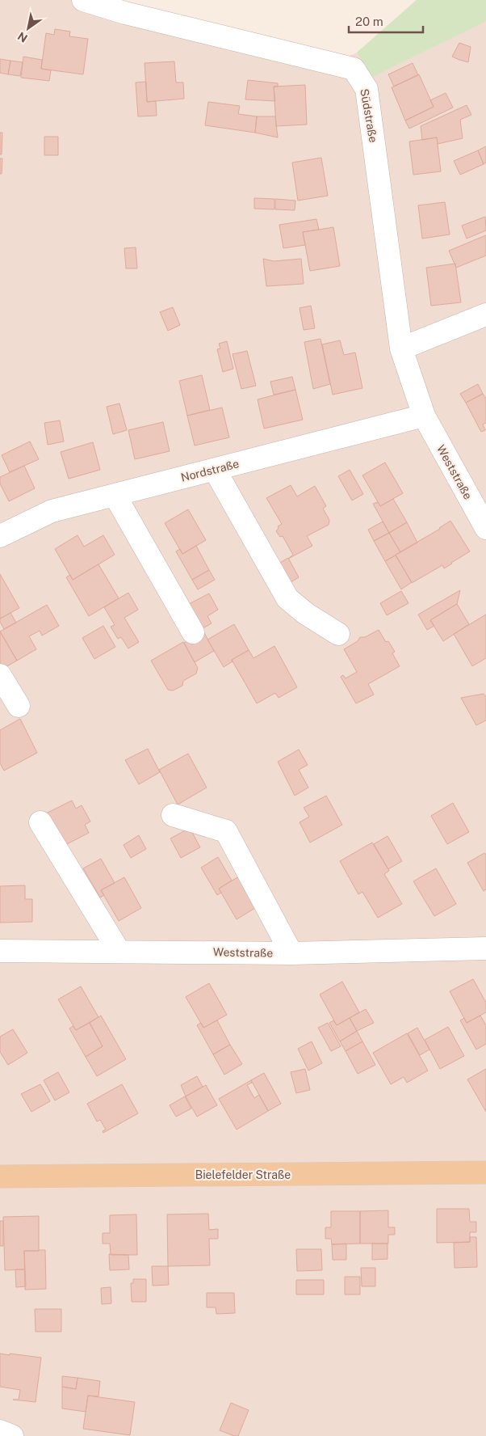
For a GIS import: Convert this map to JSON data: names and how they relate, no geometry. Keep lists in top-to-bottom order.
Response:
{
  "streets": {
    "main road": ["Bielefelder Straße"],
    "street": ["Südstraße", "Nordstraße", "Weststraße"]
  },
  "crossings": [
    ["Südstraße", "Nordstraße"],
    ["Südstraße", "Weststraße"],
    ["Nordstraße", "Weststraße"]
  ],
  "scale_bar": "20 m",
  "north": "bottom left"
}
